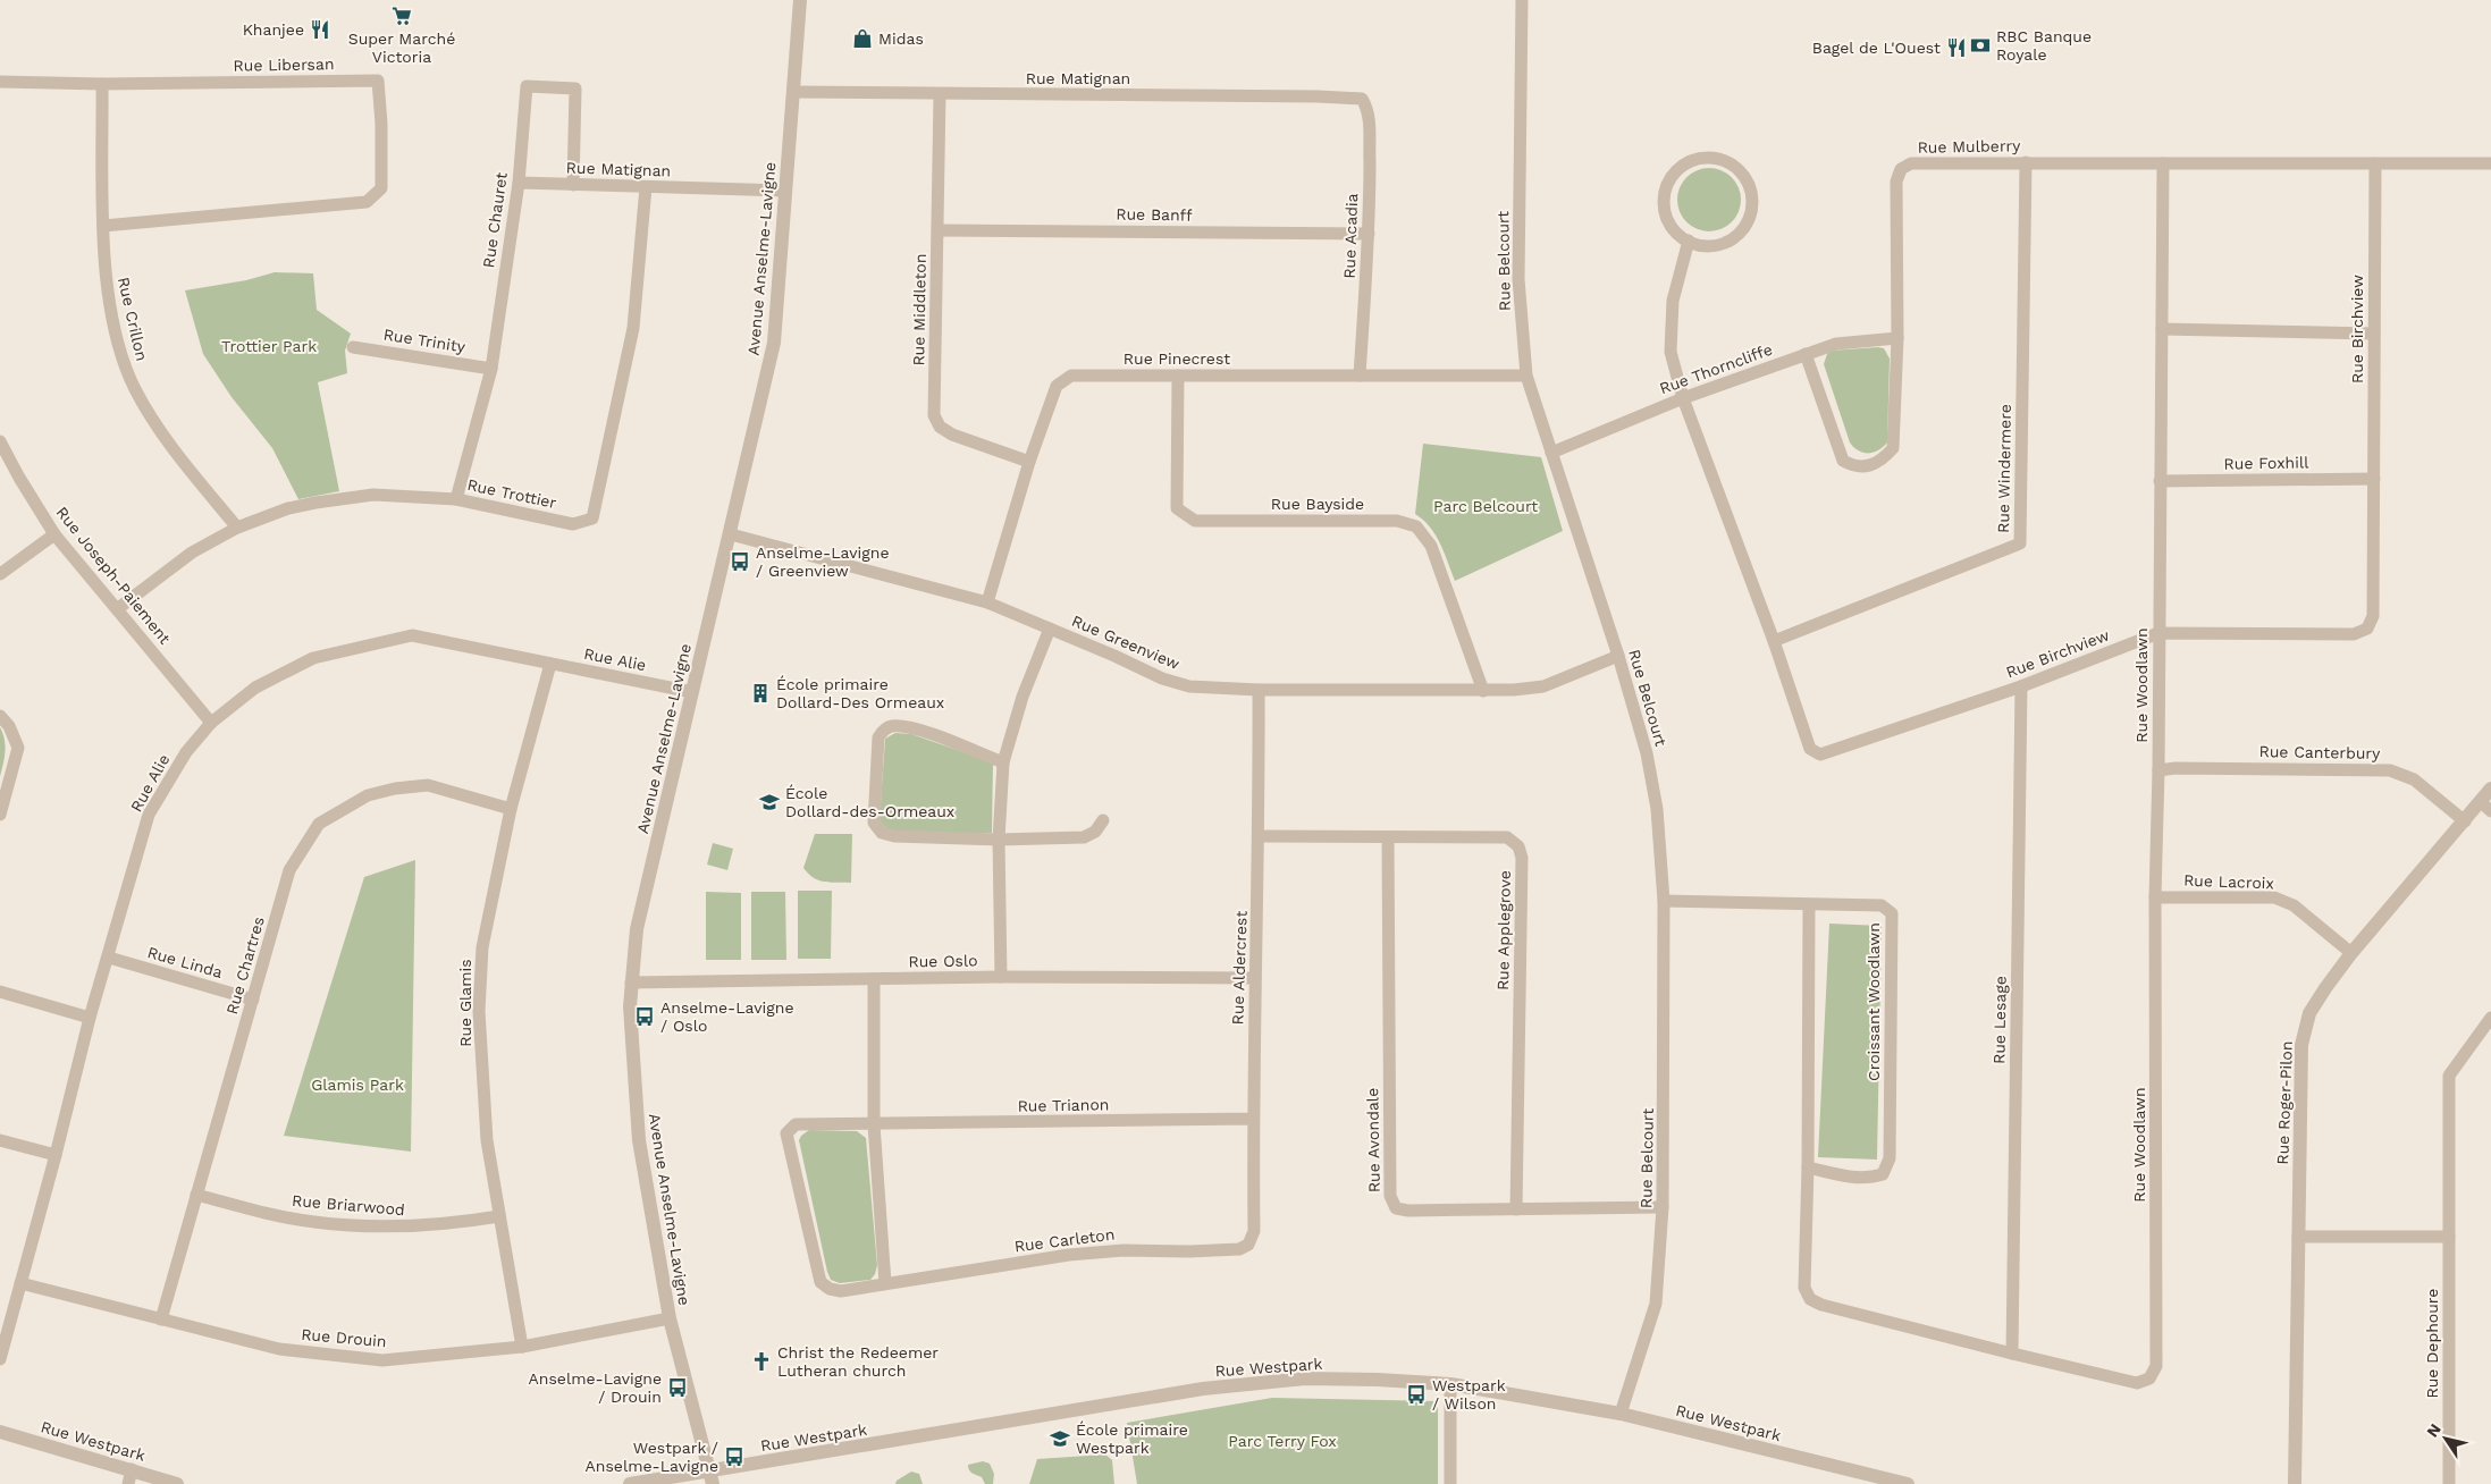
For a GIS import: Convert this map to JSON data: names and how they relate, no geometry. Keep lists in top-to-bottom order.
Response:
{
  "streets": {
    "street": [
      "Rue Libersan",
      "Rue Matignan",
      "Rue Mulberry",
      "Rue Banff",
      "Rue Chauret",
      "Rue Acadia",
      "Avenue Anselme-Lavigne",
      "Rue Belcourt",
      "Rue Middleton",
      "Rue Crillon",
      "Rue Birchview",
      "Rue Trinity",
      "Rue Pinecrest",
      "Rue Thorncliffe",
      "Rue Foxhill",
      "Rue Windermere",
      "Rue Trottier",
      "Rue Bayside",
      "Rue Joseph-Paiement",
      "Rue Greenview",
      "Rue Alie",
      "Rue Woodlawn",
      "Rue Canterbury",
      "Rue Lacroix",
      "Rue Applegrove",
      "Rue Oslo",
      "Rue Linda",
      "Rue Chartres",
      "Rue Aldercrest",
      "Croissant Woodlawn",
      "Rue Glamis",
      "Rue Lesage",
      "Rue Roger-Pilon",
      "Rue Trianon",
      "Rue Avondale",
      "Rue Briarwood",
      "Rue Carleton",
      "Rue Drouin",
      "Rue Dephoure",
      "Rue Westpark"
    ]
  },
  "crossings": [
    ["Rue Libersan", "Rue Crillon"],
    ["Rue Matignan", "Rue Chauret"],
    ["Rue Matignan", "Rue Acadia"],
    ["Rue Matignan", "Avenue Anselme-Lavigne"],
    ["Rue Matignan", "Rue Middleton"],
    ["Rue Matignan", "Rue Trottier"],
    ["Rue Mulberry", "Rue Birchview"],
    ["Rue Mulberry", "Rue Thorncliffe"],
    ["Rue Mulberry", "Rue Windermere"],
    ["Rue Mulberry", "Rue Woodlawn"],
    ["Rue Banff", "Rue Acadia"],
    ["Rue Banff", "Rue Middleton"],
    ["Rue Chauret", "Rue Trinity"],
    ["Rue Chauret", "Rue Trottier"],
    ["Rue Acadia", "Rue Pinecrest"],
    ["Avenue Anselme-Lavigne", "Rue Greenview"],
    ["Avenue Anselme-Lavigne", "Rue Alie"],
    ["Avenue Anselme-Lavigne", "Rue Oslo"],
    ["Avenue Anselme-Lavigne", "Rue Drouin"],
    ["Avenue Anselme-Lavigne", "Rue Westpark"],
    ["Rue Belcourt", "Rue Pinecrest"],
    ["Rue Belcourt", "Rue Thorncliffe"],
    ["Rue Belcourt", "Rue Greenview"],
    ["Rue Belcourt", "Croissant Woodlawn"],
    ["Rue Belcourt", "Rue Avondale"],
    ["Rue Belcourt", "Rue Westpark"],
    ["Rue Middleton", "Rue Pinecrest"],
    ["Rue Crillon", "Rue Trottier"],
    ["Rue Birchview", "Rue Thorncliffe"],
    ["Rue Birchview", "Rue Foxhill"],
    ["Rue Birchview", "Rue Windermere"],
    ["Rue Birchview", "Rue Woodlawn"],
    ["Rue Birchview", "Rue Lesage"],
    ["Rue Pinecrest", "Rue Bayside"],
    ["Rue Pinecrest", "Rue Greenview"],
    ["Rue Foxhill", "Rue Woodlawn"],
    ["Rue Trottier", "Rue Joseph-Paiement"],
    ["Rue Bayside", "Rue Greenview"],
    ["Rue Joseph-Paiement", "Rue Alie"],
    ["Rue Greenview", "Rue Aldercrest"],
    ["Rue Alie", "Rue Linda"],
    ["Rue Alie", "Rue Glamis"],
    ["Rue Alie", "Rue Drouin"],
    ["Rue Woodlawn", "Rue Canterbury"],
    ["Rue Woodlawn", "Rue Lacroix"],
    ["Rue Woodlawn", "Croissant Woodlawn"],
    ["Rue Woodlawn", "Rue Lesage"],
    ["Rue Canterbury", "Rue Roger-Pilon"],
    ["Rue Lacroix", "Rue Roger-Pilon"],
    ["Rue Applegrove", "Rue Aldercrest"],
    ["Rue Applegrove", "Rue Avondale"],
    ["Rue Oslo", "Rue Aldercrest"],
    ["Rue Linda", "Rue Chartres"],
    ["Rue Chartres", "Rue Glamis"],
    ["Rue Chartres", "Rue Briarwood"],
    ["Rue Chartres", "Rue Drouin"],
    ["Rue Aldercrest", "Rue Trianon"],
    ["Rue Aldercrest", "Rue Carleton"],
    ["Rue Glamis", "Rue Briarwood"],
    ["Rue Glamis", "Rue Drouin"],
    ["Rue Trianon", "Rue Carleton"]
  ],
  "parks": [
    "Trottier Park",
    "Parc Belcourt",
    "Glamis Park",
    "Parc Terry Fox"
  ],
  "places": {
    "supermarket": ["Super Marché Victoria"],
    "restaurant": ["Khanjee", "Bagel de L'Ouest"],
    "shop": ["Midas"],
    "bank": ["RBC Banque Royale"],
    "bus stop": [
      "Anselme-Lavigne / Greenview",
      "Anselme-Lavigne / Oslo",
      "Anselme-Lavigne / Drouin",
      "Westpark / Wilson",
      "Westpark / Anselme-Lavigne"
    ],
    "building": ["École primaire Dollard-Des Ormeaux"],
    "school or university": ["École Dollard-des-Ormeaux", "École primaire Westpark"],
    "church": ["Christ the Redeemer Lutheran church"]
  },
  "north": "top left"
}
